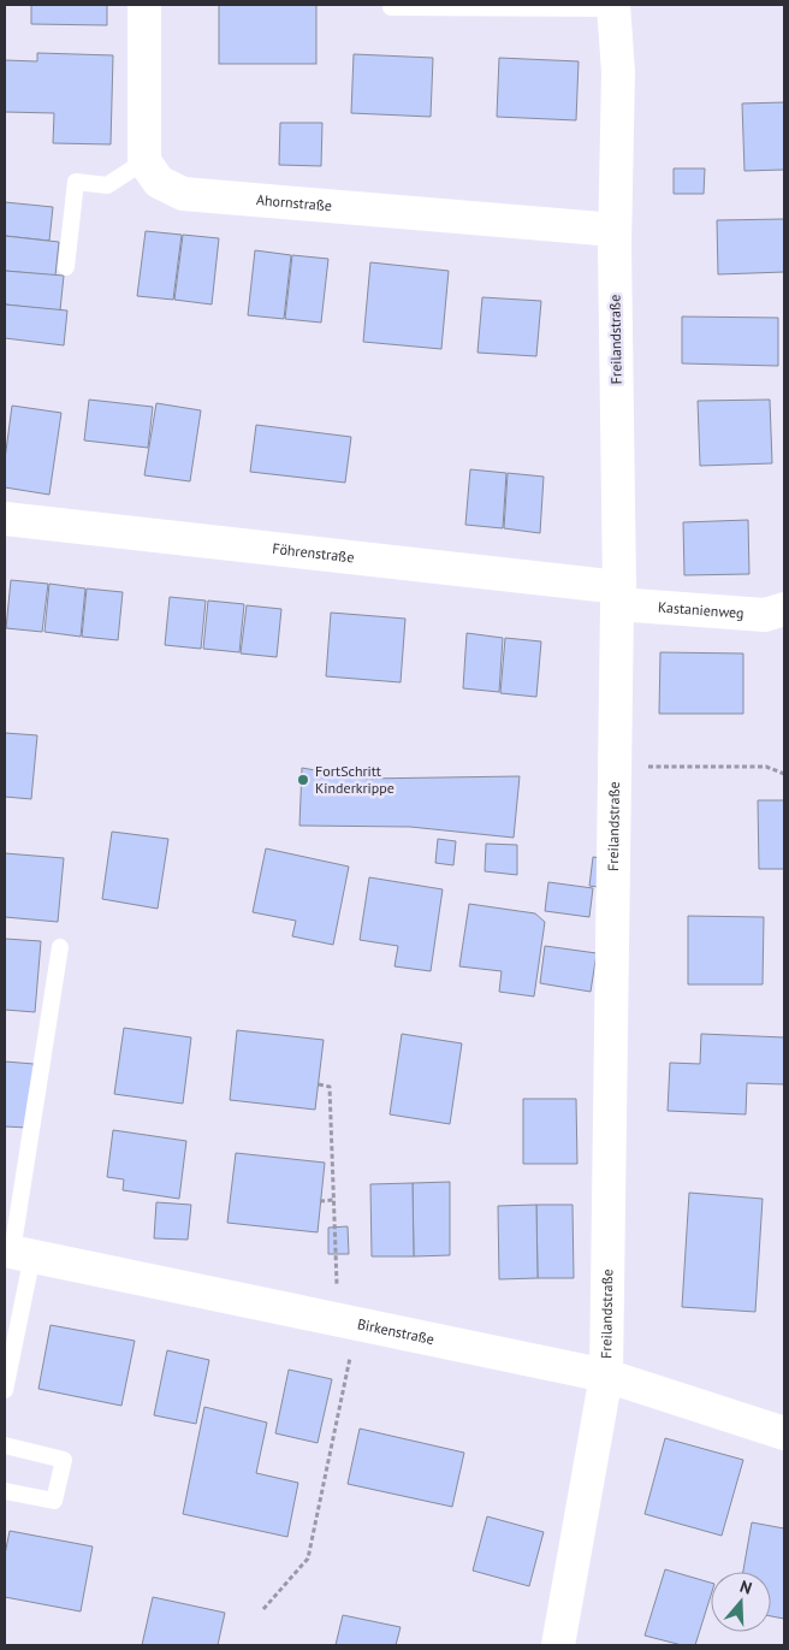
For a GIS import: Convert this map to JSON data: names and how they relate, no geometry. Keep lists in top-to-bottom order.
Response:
{
  "streets": {
    "street": [
      "Ahornstraße",
      "Freilandstraße",
      "Föhrenstraße",
      "Kastanienweg",
      "Birkenstraße"
    ]
  },
  "crossings": [
    ["Ahornstraße", "Freilandstraße"],
    ["Freilandstraße", "Föhrenstraße"],
    ["Freilandstraße", "Kastanienweg"],
    ["Freilandstraße", "Birkenstraße"],
    ["Föhrenstraße", "Kastanienweg"]
  ],
  "places": ["FortSchritt Kinderkrippe"],
  "north": "top"
}
